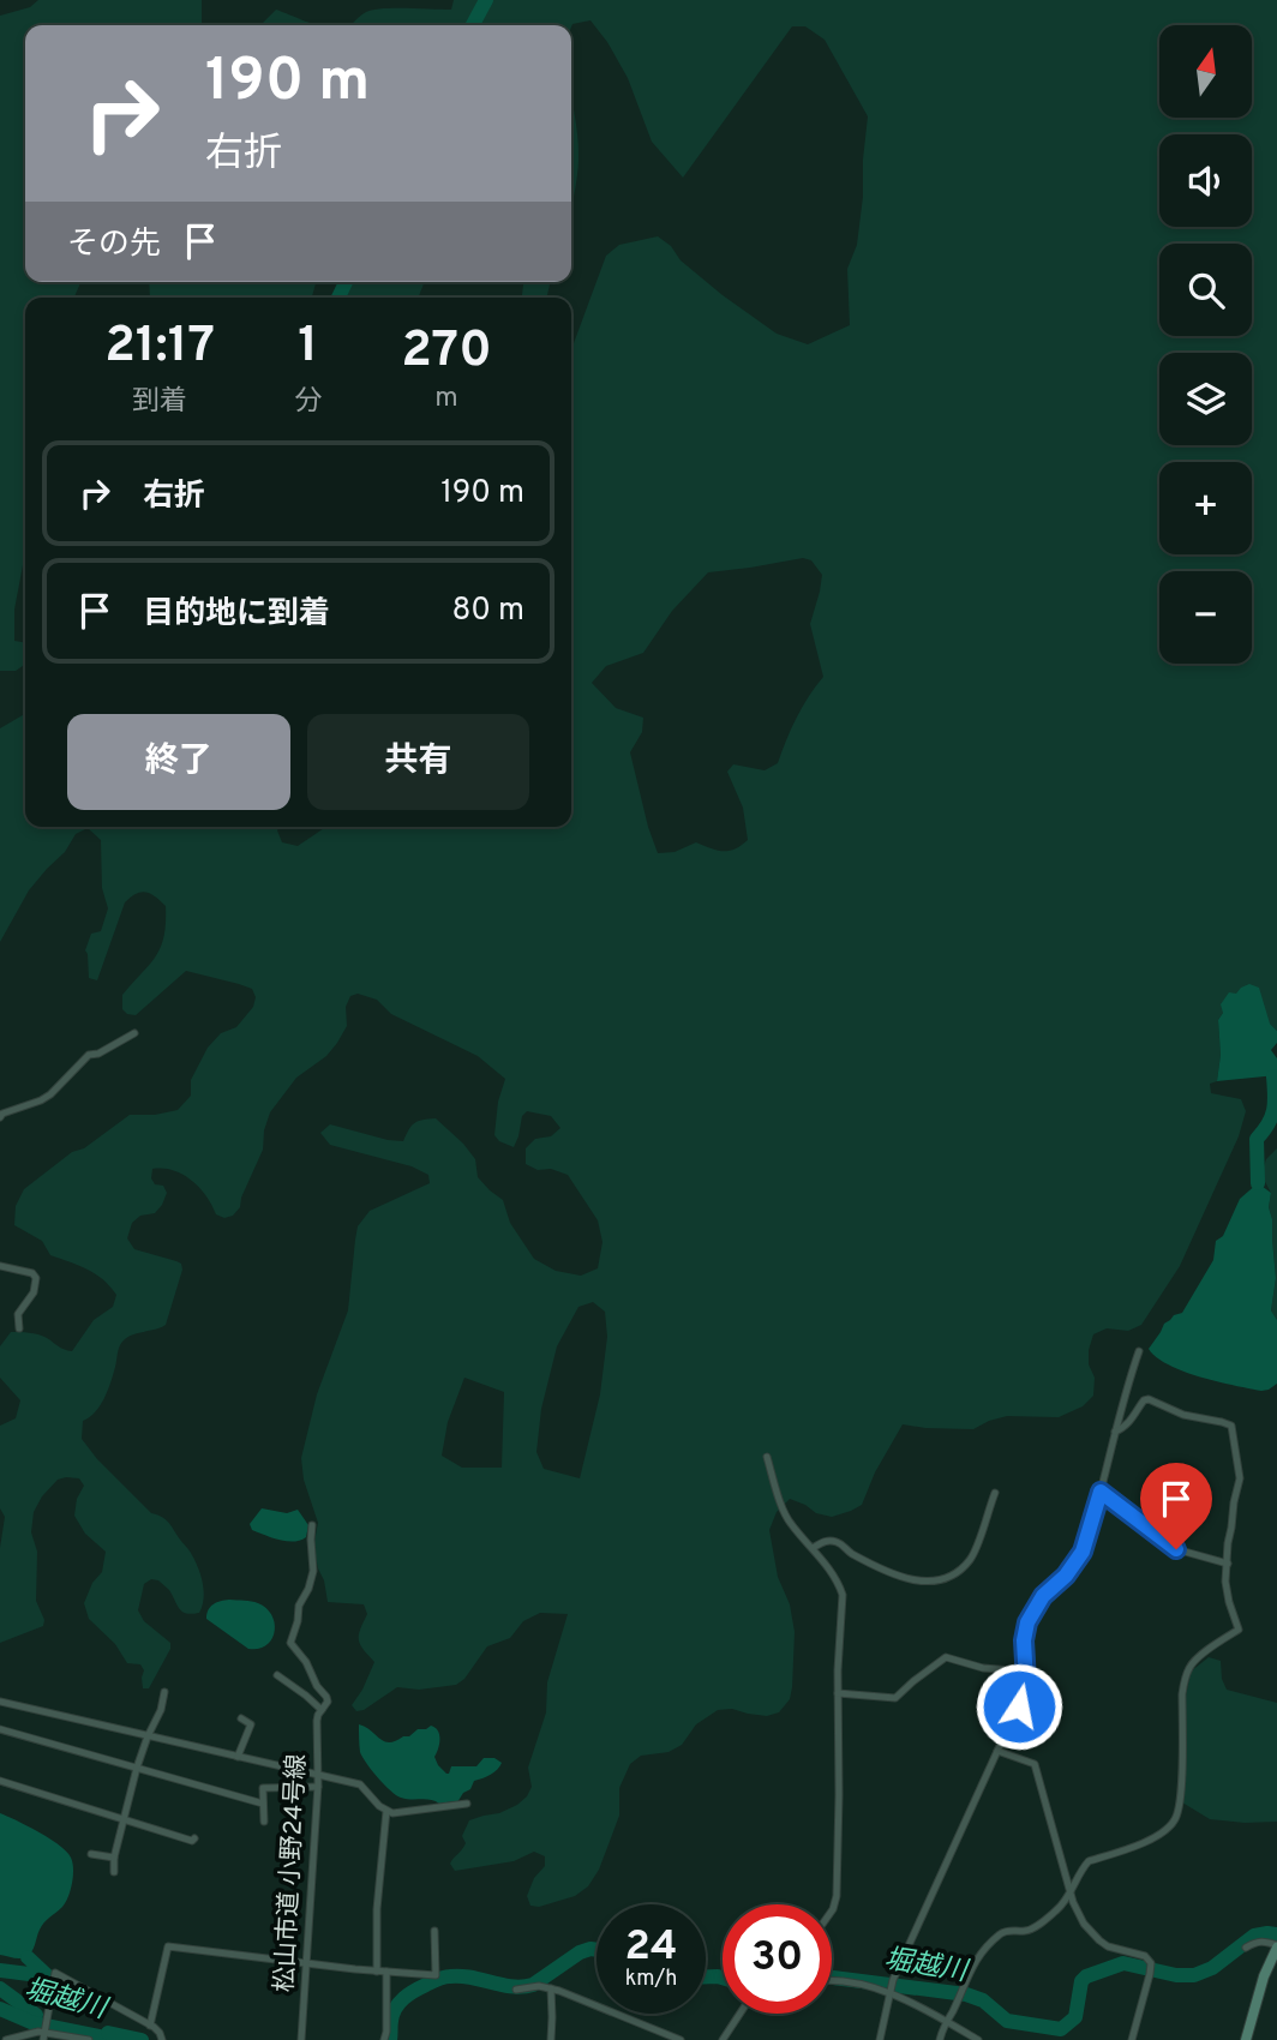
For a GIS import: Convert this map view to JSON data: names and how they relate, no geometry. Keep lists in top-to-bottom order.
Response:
{
  "streets": {
    "street": ["松山市道 小野24号線"]
  },
  "water": ["堀越川"],
  "north": "top",
  "page": {
    "map_buttons": ["+", "−"],
    "turn": ["190 m", "右折"],
    "then": "その先",
    "eta": [
      "21:17",
      "到着",
      "1",
      "分",
      "270",
      "m"
    ],
    "list": [
      {
        "name": "右折",
        "value": "190 m"
      },
      {
        "name": "目的地に到着",
        "value": "80 m"
      }
    ],
    "buttons": ["終了", "共有"],
    "speed": "24 km/h",
    "limit": "30"
  }
}
